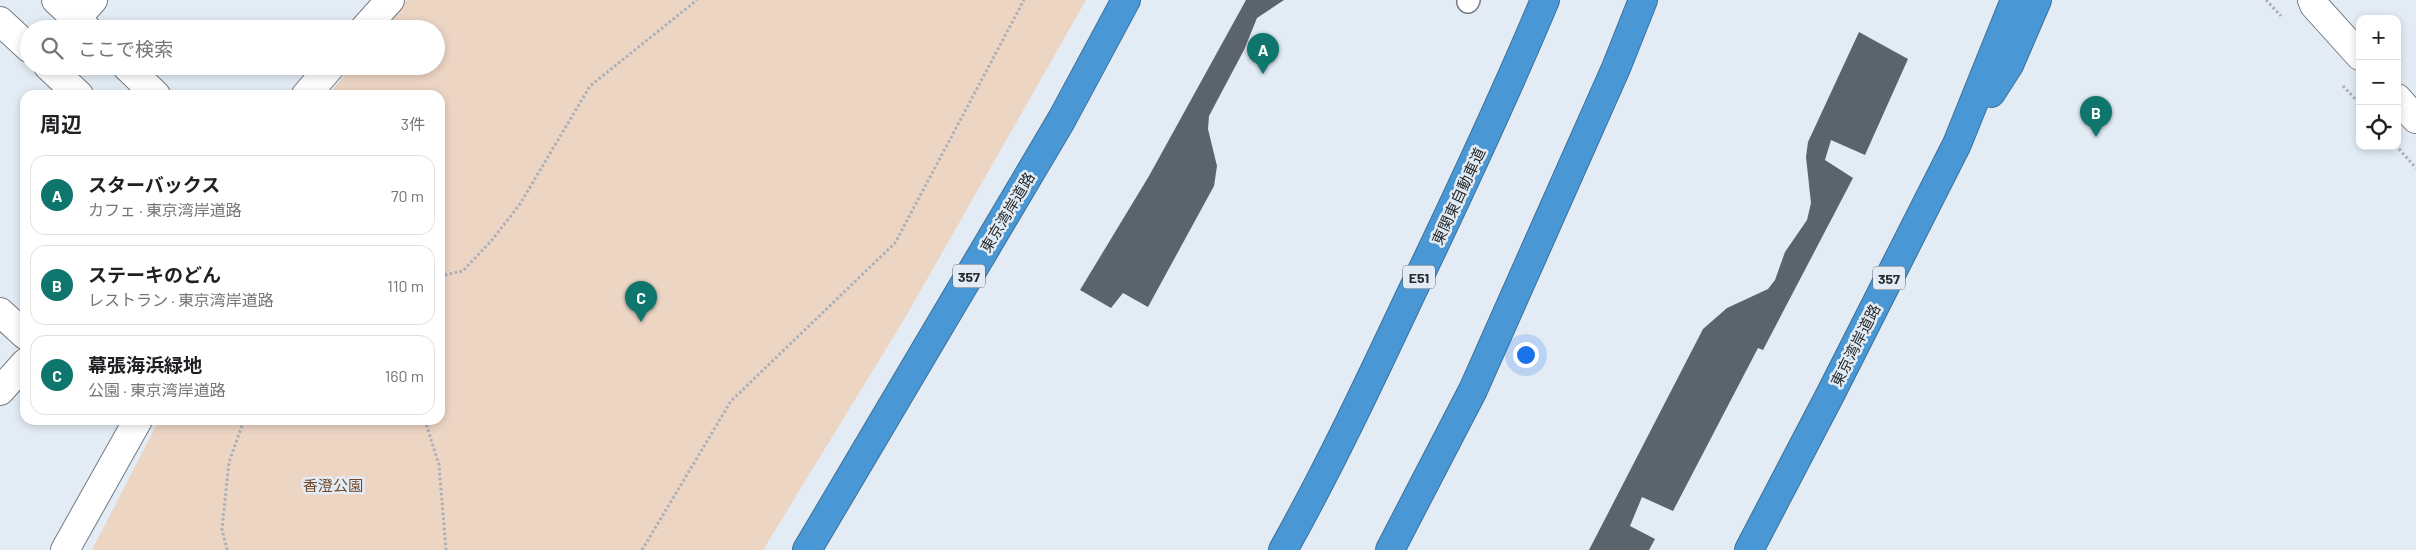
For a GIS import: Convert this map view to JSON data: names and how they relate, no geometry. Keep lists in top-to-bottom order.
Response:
{
  "streets": {
    "highway": [
      "東関東自動車道",
      "東京湾岸道路",
      "357",
      "E51"
    ]
  },
  "crossings": [
    ["東京湾岸道路", "357"]
  ],
  "parks": ["香澄公園"],
  "page": {
    "map_buttons": ["+", "−"],
    "search": "ここで検索",
    "pins": ["A", "B", "C"],
    "heading": ["周辺", "3件"],
    "list": [
      {
        "mark": "A",
        "name": "スターバックス",
        "note": "カフェ · 東京湾岸道路",
        "value": "70 m"
      },
      {
        "mark": "B",
        "name": "ステーキのどん",
        "note": "レストラン · 東京湾岸道路",
        "value": "110 m"
      },
      {
        "mark": "C",
        "name": "幕張海浜緑地",
        "note": "公園 · 東京湾岸道路",
        "value": "160 m"
      }
    ]
  }
}
